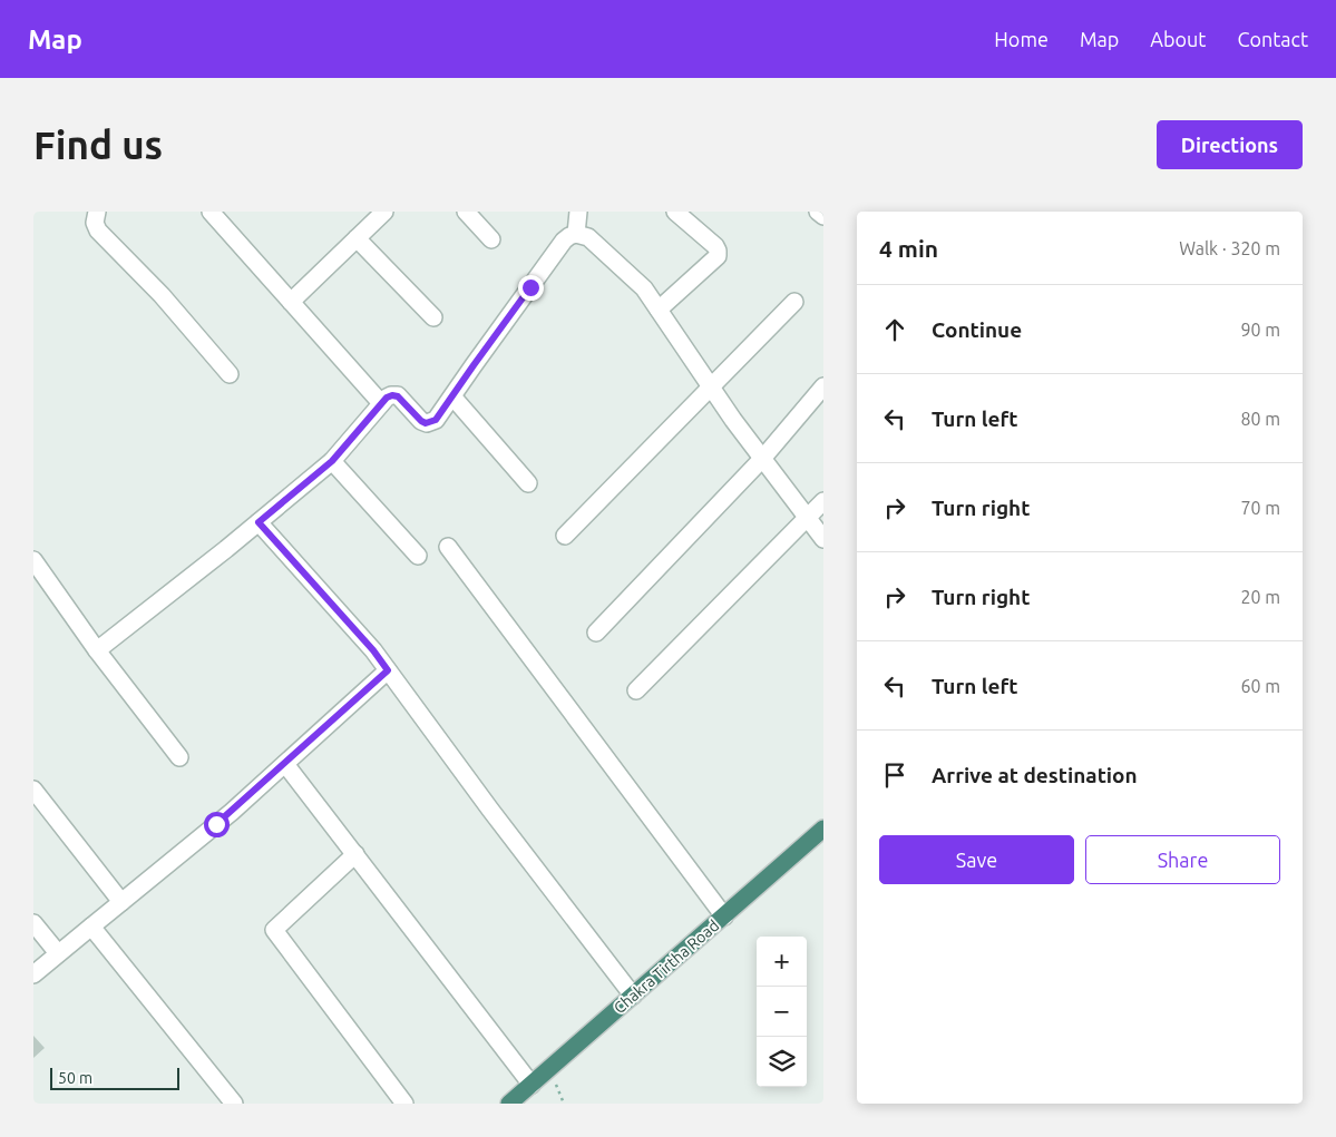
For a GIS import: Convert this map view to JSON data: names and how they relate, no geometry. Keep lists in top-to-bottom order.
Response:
{
  "streets": {
    "highway": ["Chakra Tirtha Road"]
  },
  "scale_bar": "50 m",
  "page": {
    "header": "Map",
    "nav": [
      "Home",
      "Map",
      "About",
      "Contact"
    ],
    "buttons": [
      "Directions",
      ["Save", "Share"]
    ],
    "title": "Find us",
    "heading": ["4 min", "Walk · 320 m"],
    "list": [
      ["Continue", "90 m"],
      ["Turn left", "80 m"],
      ["Turn right", "70 m"],
      ["Turn right", "20 m"],
      ["Turn left", "60 m"],
      "Arrive at destination"
    ],
    "map_buttons": ["+", "−"],
    "scale": "50 m"
  }
}
